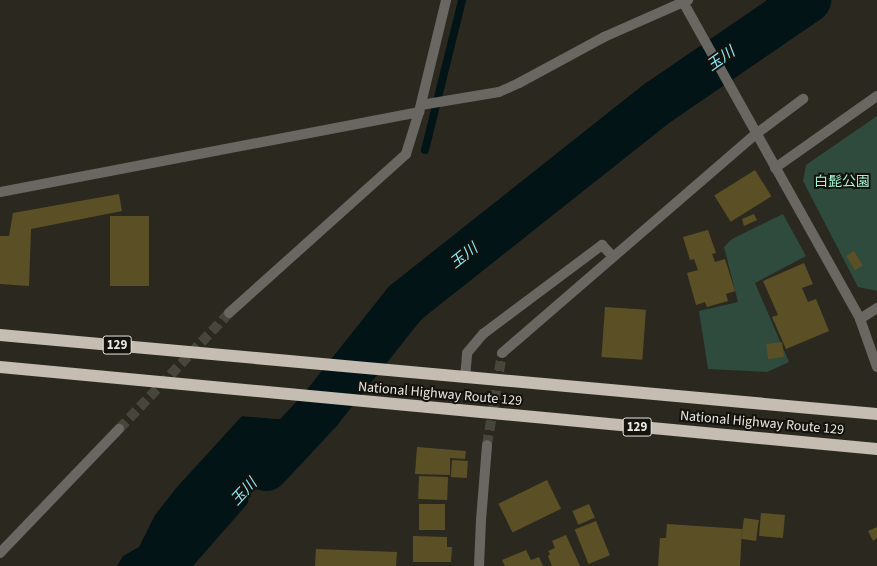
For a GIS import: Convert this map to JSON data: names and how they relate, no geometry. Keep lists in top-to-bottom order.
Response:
{
  "streets": {
    "highway": ["129", "National Highway Route 129"]
  },
  "water": ["玉川"],
  "parks": ["白髭公園"]
}
